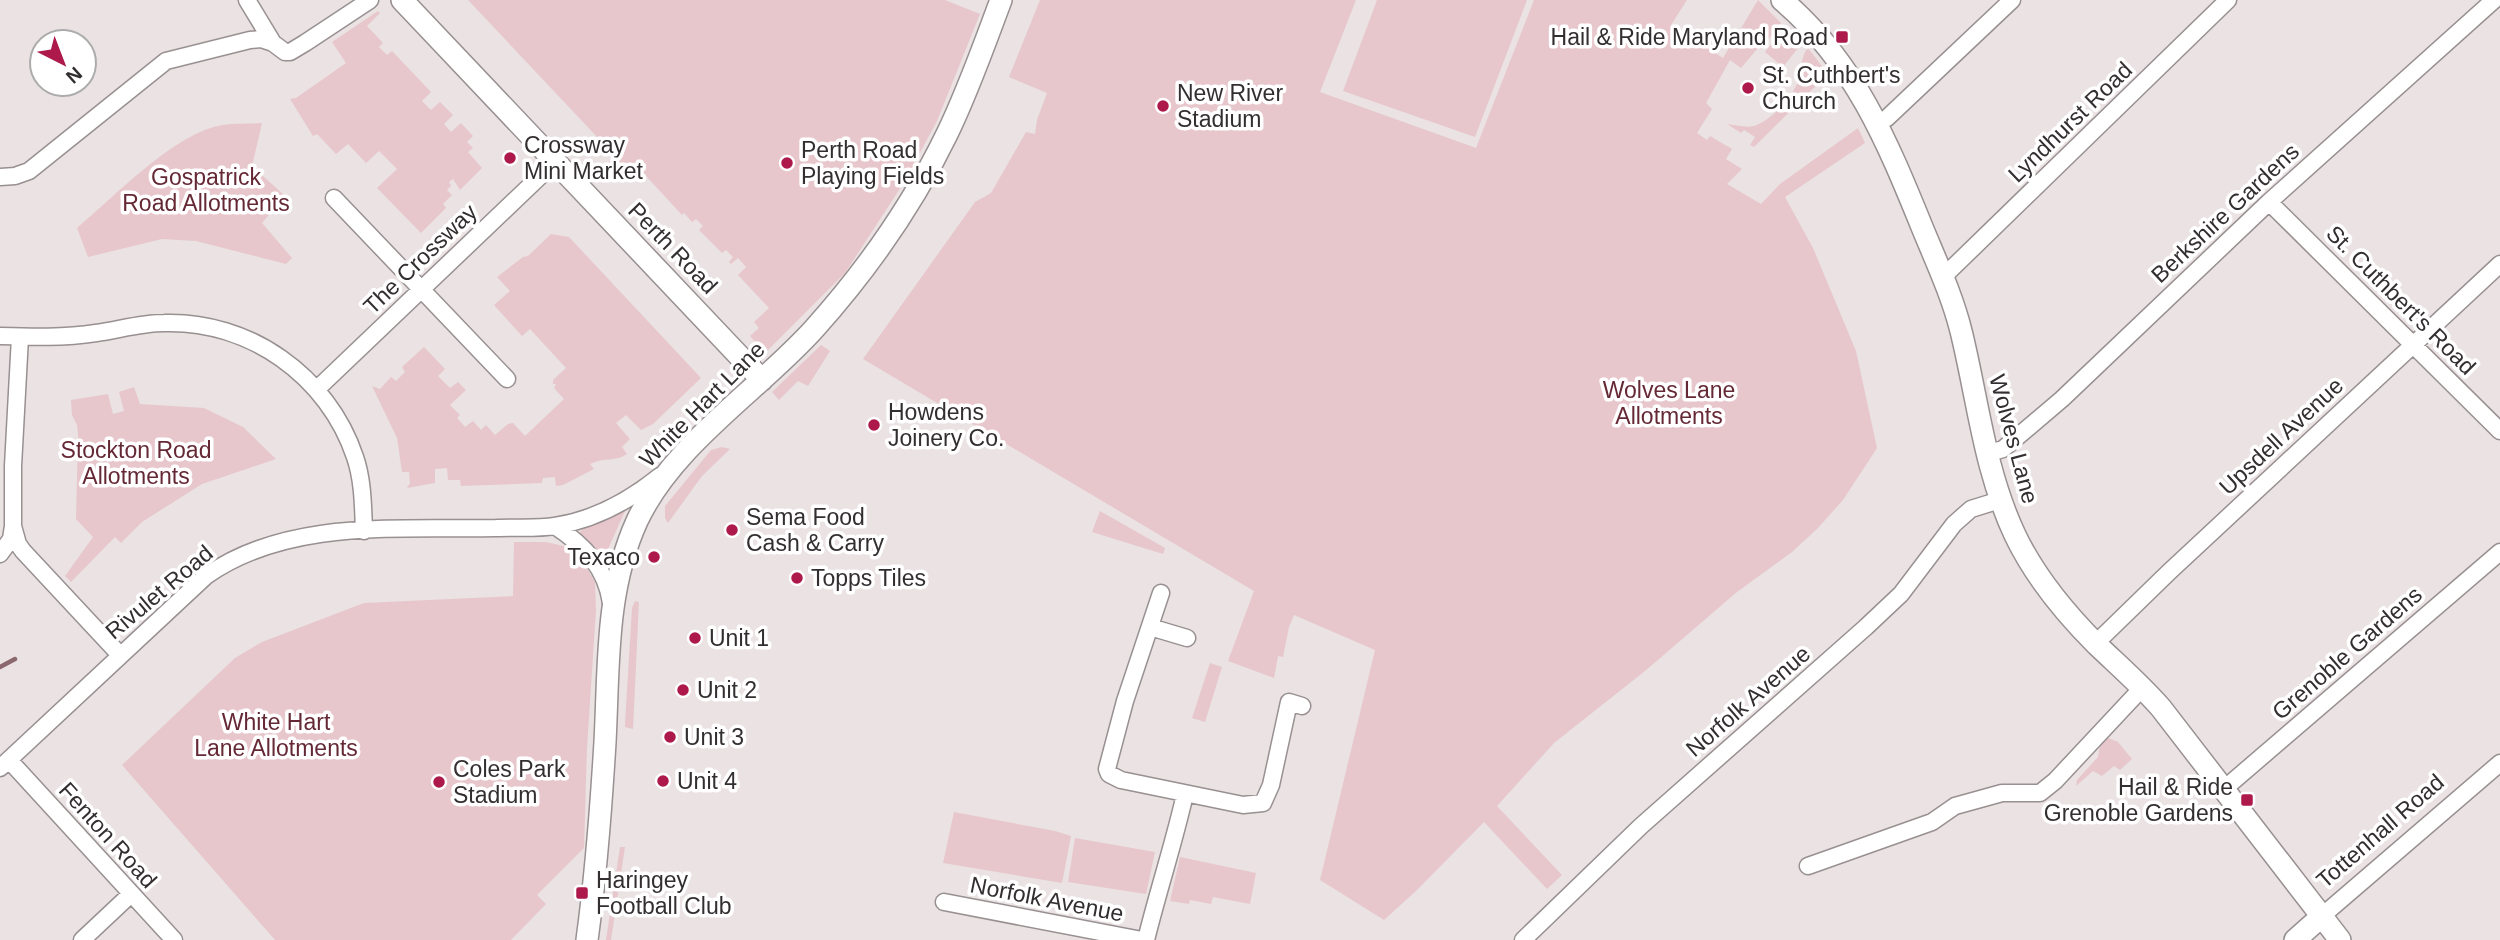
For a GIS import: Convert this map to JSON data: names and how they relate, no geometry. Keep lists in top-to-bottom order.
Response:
{
  "streets": {
    "street": [
      "Lyndhurst Road",
      "Berkshire Gardens",
      "Perth Road",
      "The Crossway",
      "St. Cuthbert's Road",
      "White Hart Lane",
      "Upsdell Avenue",
      "Wolves Lane",
      "Rivulet Road",
      "Grenoble Gardens",
      "Norfolk Avenue",
      "Tottenhall Road",
      "Fenton Road"
    ]
  },
  "crossings": [
    ["Lyndhurst Road", "Wolves Lane"],
    ["Berkshire Gardens", "St. Cuthbert's Road"],
    ["Berkshire Gardens", "Wolves Lane"],
    ["Perth Road", "The Crossway"],
    ["Perth Road", "White Hart Lane"],
    ["St. Cuthbert's Road", "Upsdell Avenue"],
    ["White Hart Lane", "Rivulet Road"],
    ["Upsdell Avenue", "Wolves Lane"],
    ["Wolves Lane", "Grenoble Gardens"],
    ["Wolves Lane", "Norfolk Avenue"],
    ["Wolves Lane", "Tottenhall Road"],
    ["Rivulet Road", "Fenton Road"]
  ],
  "parks": [
    "Gospatrick Road Allotments",
    "Wolves Lane Allotments",
    "Stockton Road Allotments",
    "White Hart Lane Allotments"
  ],
  "places": {
    "transit": ["Hail & Ride Maryland Road", "Hail & Ride Grenoble Gardens", "Haringey Football Club"],
    "other": [
      "St. Cuthbert's Church",
      "New River Stadium",
      "Crossway Mini Market",
      "Perth Road Playing Fields",
      "Howdens Joinery Co.",
      "Sema Food Cash & Carry",
      "Texaco",
      "Topps Tiles",
      "Unit 1",
      "Unit 2",
      "Unit 3",
      "Unit 4",
      "Coles Park Stadium"
    ]
  },
  "north": "bottom right"
}
